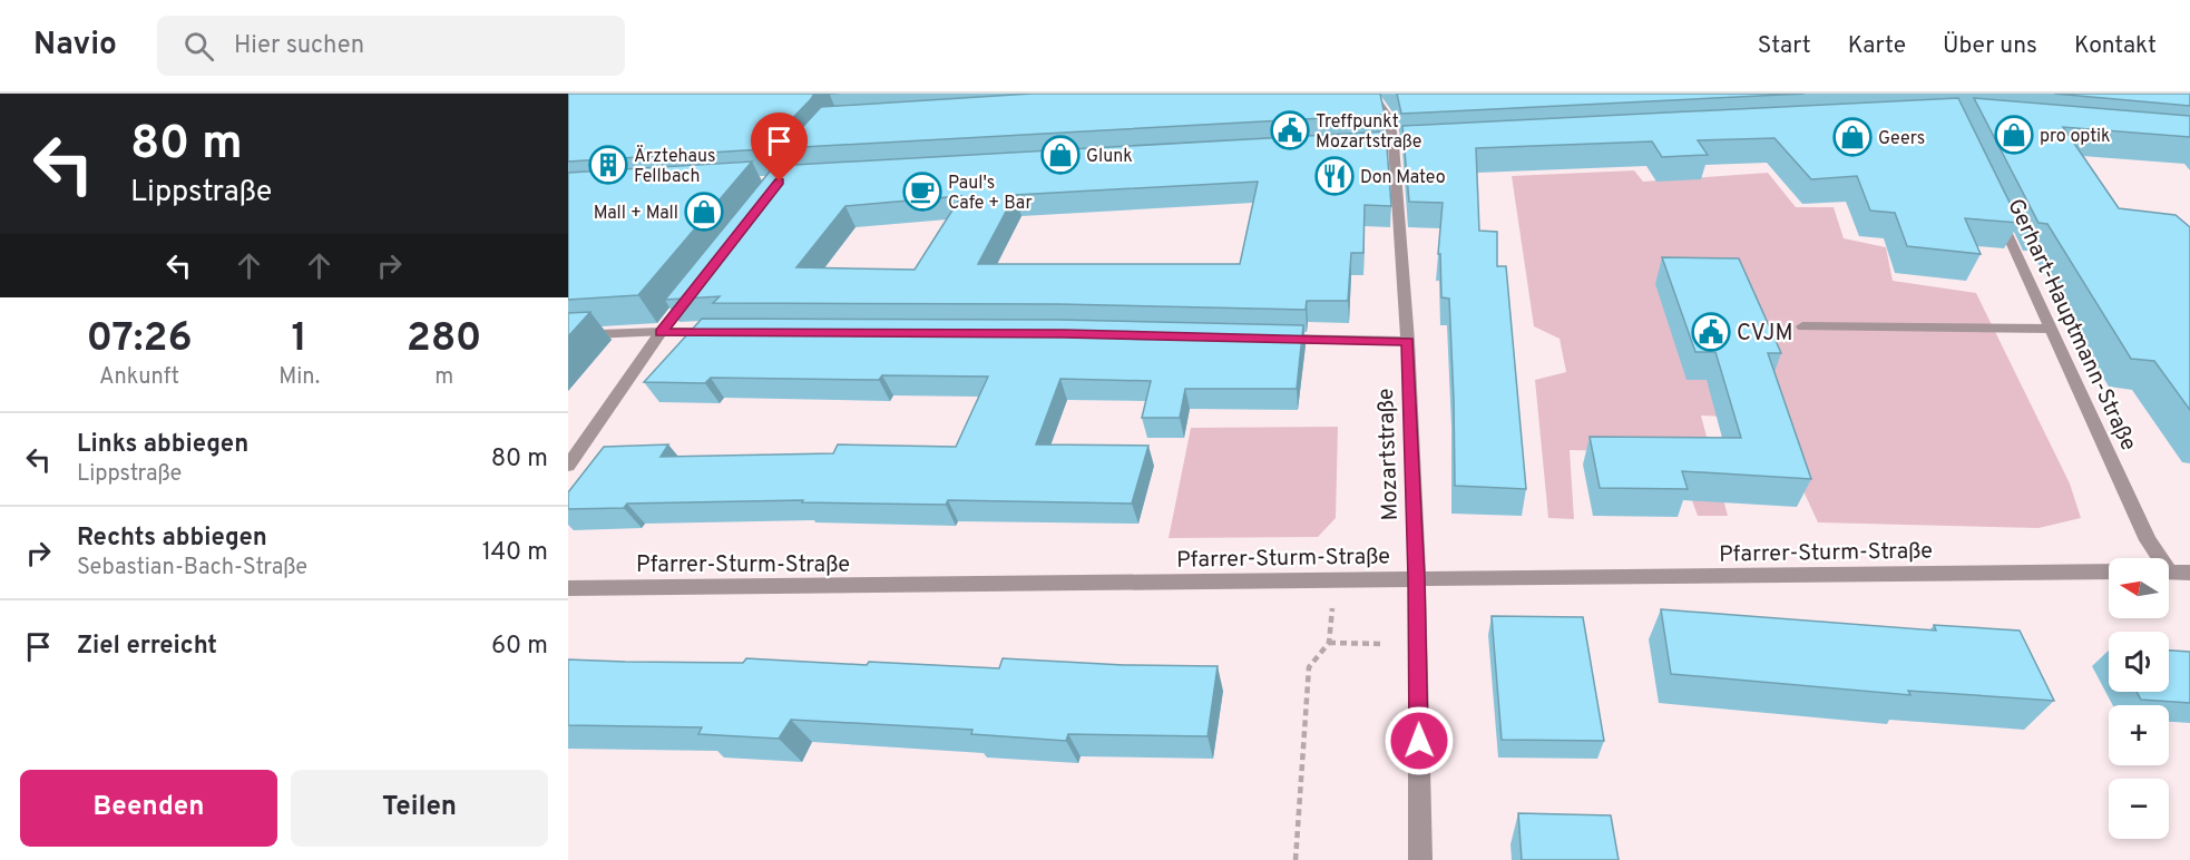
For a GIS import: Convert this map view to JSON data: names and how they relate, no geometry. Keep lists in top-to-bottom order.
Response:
{
  "streets": {
    "street": ["Gerhart-Hauptmann-Straße", "Mozartstraße", "Pfarrer-Sturm-Straße"]
  },
  "crossings": [
    ["Mozartstraße", "Pfarrer-Sturm-Straße"]
  ],
  "places": {
    "public building": ["Treffpunkt Mozartstraße", "CVJM"],
    "shop": [
      "pro optik",
      "Geers",
      "Glunk",
      "Mall + Mall"
    ],
    "building": ["Ärztehaus Fellbach"],
    "restaurant": ["Don Mateo"],
    "cafe": ["Paul's Cafe + Bar"]
  },
  "north": "left",
  "page": {
    "header": "Navio",
    "search": "Hier suchen",
    "nav": [
      "Start",
      "Karte",
      "Über uns",
      "Kontakt"
    ],
    "turn": ["80 m", "Lippstraße"],
    "eta": [
      "07:26",
      "Ankunft",
      "1",
      "Min.",
      "280",
      "m"
    ],
    "list": [
      {
        "name": "Links abbiegen",
        "note": "Lippstraße",
        "value": "80 m"
      },
      {
        "name": "Rechts abbiegen",
        "note": "Sebastian-Bach-Straße",
        "value": "140 m"
      },
      {
        "name": "Ziel erreicht",
        "value": "60 m"
      }
    ],
    "map_buttons": ["+", "−"],
    "buttons": ["Beenden", "Teilen"]
  }
}
